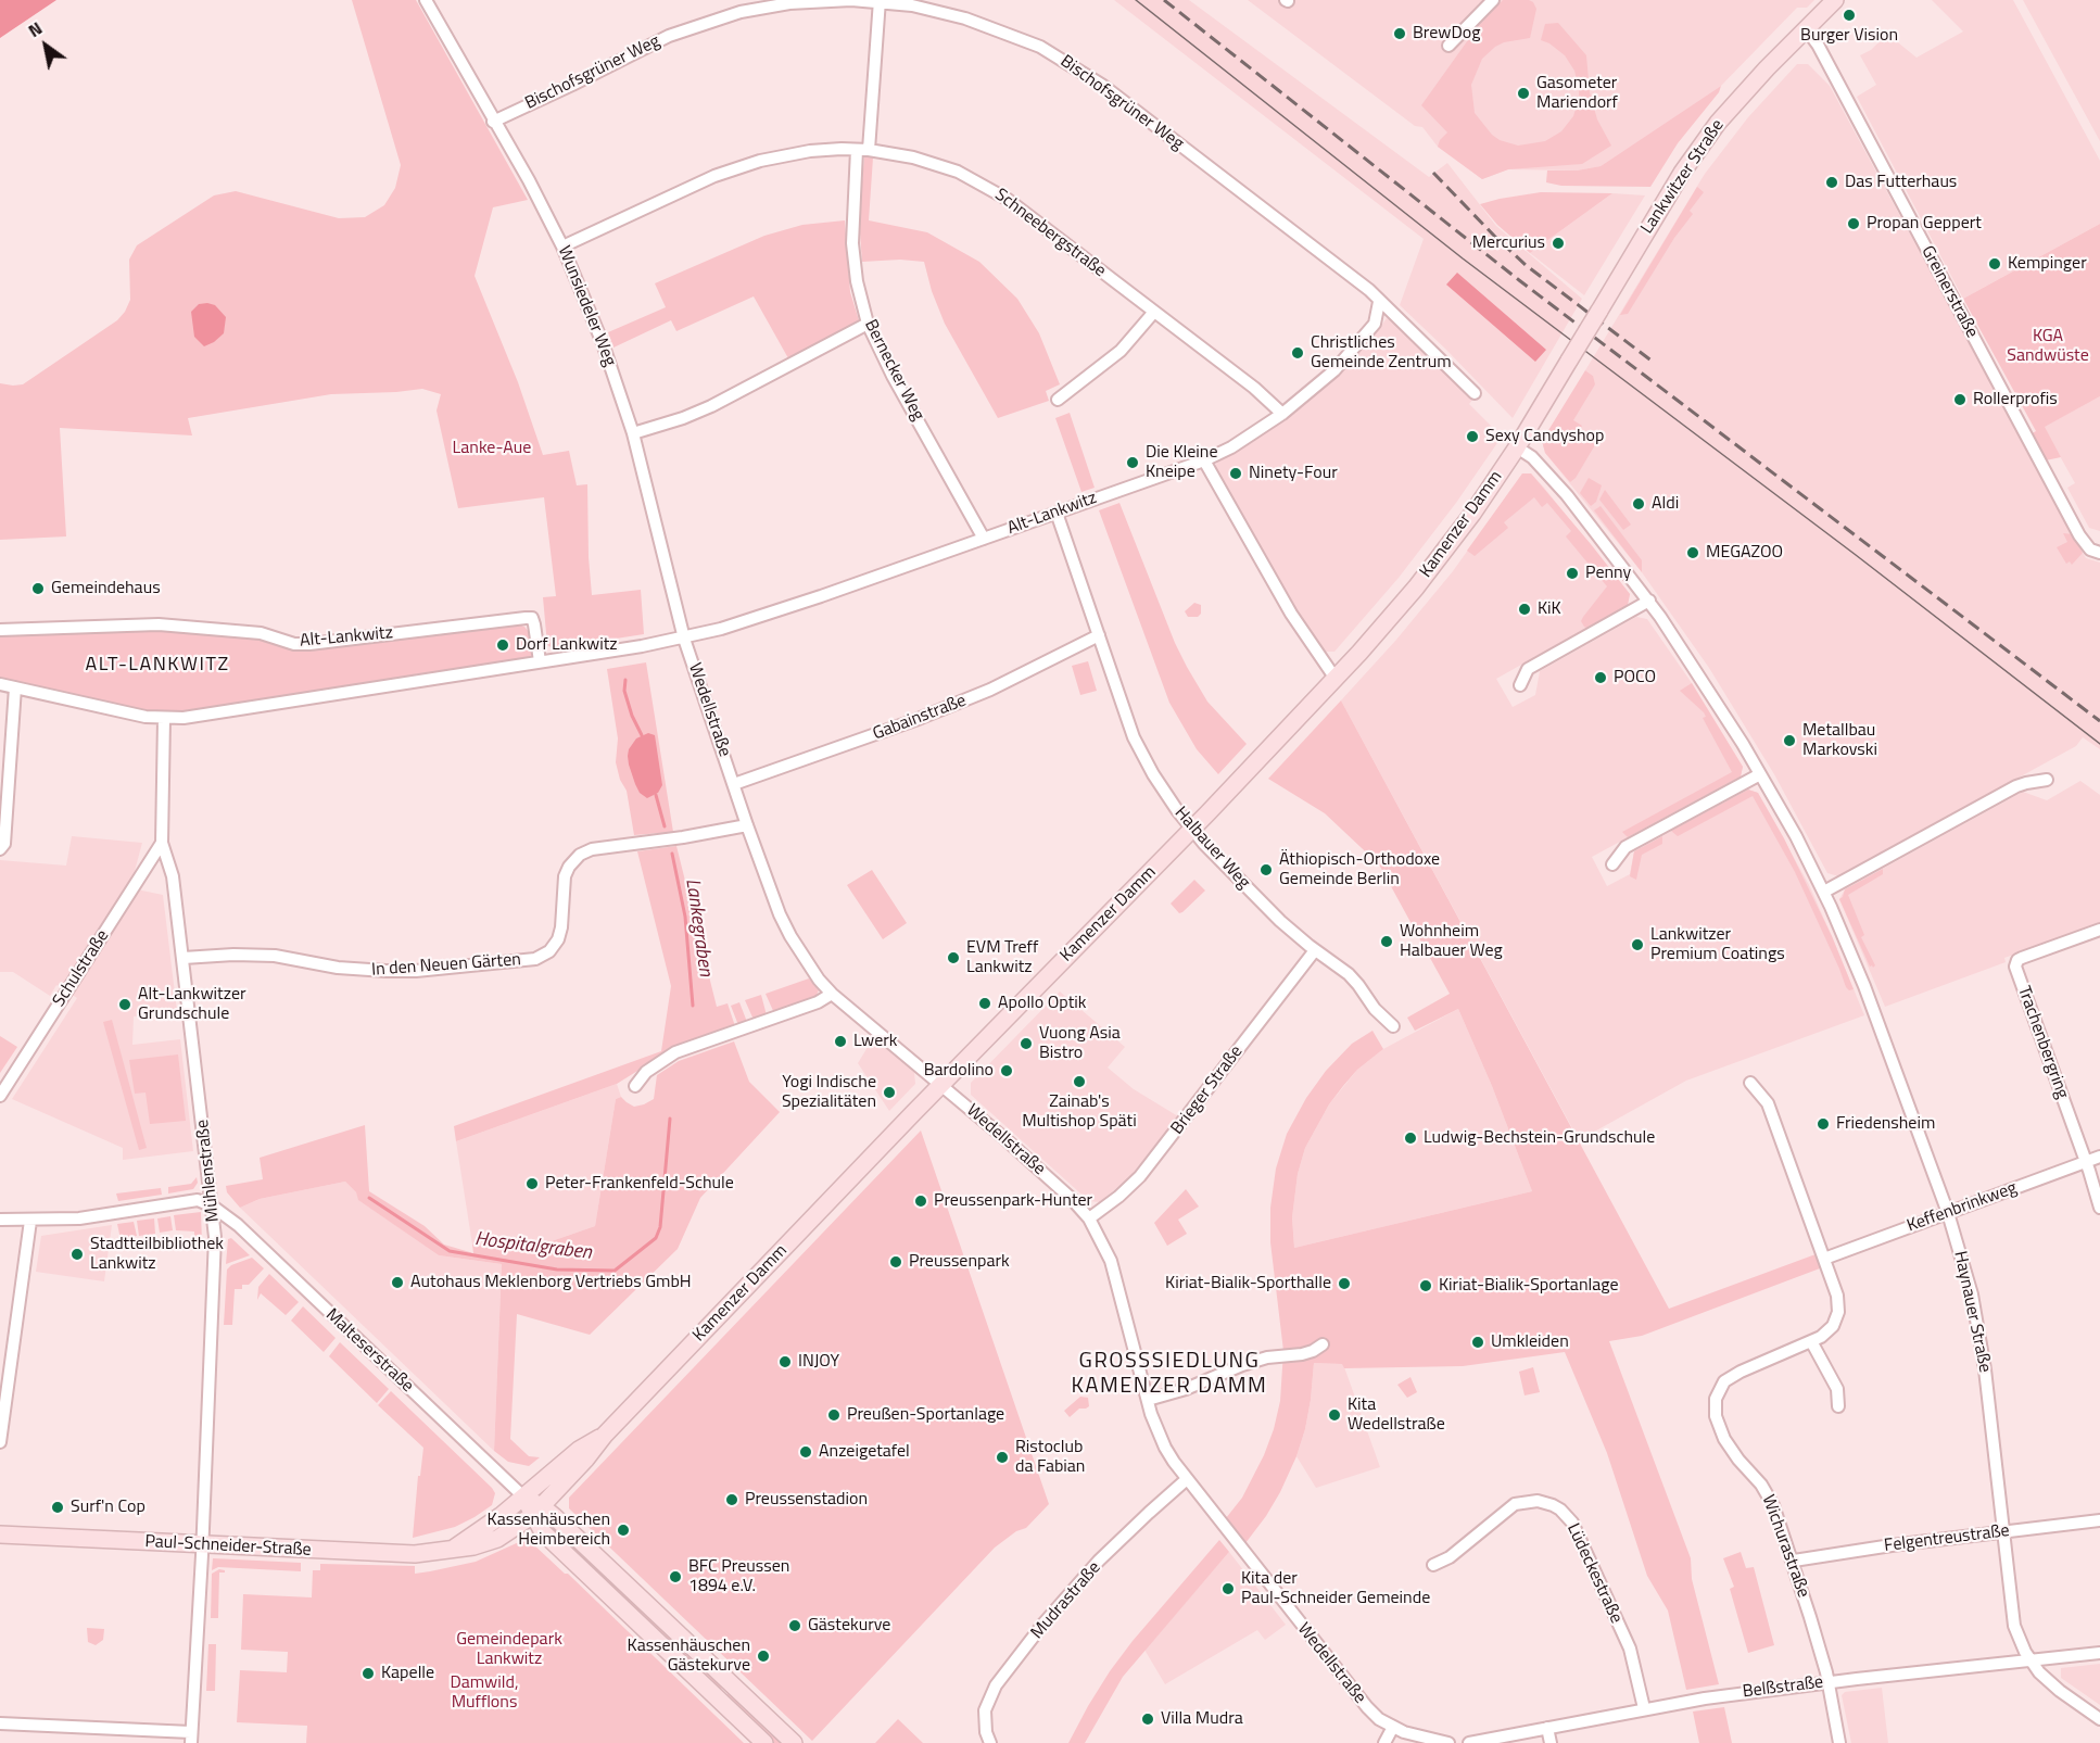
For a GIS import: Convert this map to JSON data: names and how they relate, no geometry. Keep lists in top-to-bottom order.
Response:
{
  "streets": {
    "main road": [
      "Lankwitzer Straße",
      "Kamenzer Damm",
      "Malteserstraße",
      "Paul-Schneider-Straße"
    ],
    "street": [
      "Bischofsgrüner Weg",
      "Schneebergstraße",
      "Greinerstraße",
      "Wunsiedeler Weg",
      "Bernecker Weg",
      "Alt-Lankwitz",
      "Wedellstraße",
      "Gabainstraße",
      "Halbauer Weg",
      "In den Neuen Gärten",
      "Schulstraße",
      "Trachenbergring",
      "Brieger Straße",
      "Mühlenstraße",
      "Keffenbrinkweg",
      "Haynauer Straße",
      "Felgentreustraße",
      "Wichurastraße",
      "Lüdeckestraße",
      "Mudrastraße",
      "Belßstraße"
    ]
  },
  "crossings": [
    ["Bischofsgrüner Weg", "Wunsiedeler Weg"],
    ["Bischofsgrüner Weg", "Bernecker Weg"],
    ["Bischofsgrüner Weg", "Alt-Lankwitz"],
    ["Lankwitzer Straße", "Greinerstraße"],
    ["Lankwitzer Straße", "Kamenzer Damm"],
    ["Schneebergstraße", "Wunsiedeler Weg"],
    ["Schneebergstraße", "Bernecker Weg"],
    ["Schneebergstraße", "Alt-Lankwitz"],
    ["Wunsiedeler Weg", "Alt-Lankwitz"],
    ["Wunsiedeler Weg", "Wedellstraße"],
    ["Bernecker Weg", "Alt-Lankwitz"],
    ["Alt-Lankwitz", "Wedellstraße"],
    ["Alt-Lankwitz", "Halbauer Weg"],
    ["Alt-Lankwitz", "Mühlenstraße"],
    ["Kamenzer Damm", "Wedellstraße"],
    ["Kamenzer Damm", "Halbauer Weg"],
    ["Kamenzer Damm", "Haynauer Straße"],
    ["Kamenzer Damm", "Malteserstraße"],
    ["Kamenzer Damm", "Paul-Schneider-Straße"],
    ["Wedellstraße", "Gabainstraße"],
    ["Wedellstraße", "In den Neuen Gärten"],
    ["Wedellstraße", "Brieger Straße"],
    ["Wedellstraße", "Mudrastraße"],
    ["Gabainstraße", "Halbauer Weg"],
    ["Halbauer Weg", "Brieger Straße"],
    ["In den Neuen Gärten", "Mühlenstraße"],
    ["Schulstraße", "Mühlenstraße"],
    ["Trachenbergring", "Keffenbrinkweg"],
    ["Mühlenstraße", "Malteserstraße"],
    ["Mühlenstraße", "Paul-Schneider-Straße"],
    ["Keffenbrinkweg", "Haynauer Straße"],
    ["Keffenbrinkweg", "Wichurastraße"],
    ["Haynauer Straße", "Felgentreustraße"],
    ["Haynauer Straße", "Belßstraße"],
    ["Malteserstraße", "Paul-Schneider-Straße"],
    ["Felgentreustraße", "Wichurastraße"],
    ["Wichurastraße", "Belßstraße"],
    ["Lüdeckestraße", "Belßstraße"]
  ],
  "districts": ["ALT-LANKWITZ", "GROSSSIEDLUNG KAMENZER DAMM"],
  "water": ["Lankegraben", "Hospitalgraben"],
  "parks": [
    "KGA Sandwüste",
    "Lanke-Aue",
    "Gemeindepark Lankwitz",
    "Damwild, Mufflons"
  ],
  "places": [
    "Burger Vision",
    "BrewDog",
    "Gasometer Mariendorf",
    "Das Futterhaus",
    "Propan Geppert",
    "Mercurius",
    "Kempinger",
    "Christliches Gemeinde Zentrum",
    "Rollerprofis",
    "Sexy Candyshop",
    "Die Kleine Kneipe",
    "Ninety-Four",
    "Aldi",
    "MEGAZOO",
    "Penny",
    "Gemeindehaus",
    "KiK",
    "Dorf Lankwitz",
    "POCO",
    "Metallbau Markovski",
    "Äthiopisch-Orthodoxe Gemeinde Berlin",
    "Wohnheim Halbauer Weg",
    "Lankwitzer Premium Coatings",
    "EVM Treff Lankwitz",
    "Apollo Optik",
    "Alt-Lankwitzer Grundschule",
    "Lwerk",
    "Vuong Asia Bistro",
    "Bardolino",
    "Zainab's Multishop Späti",
    "Yogi Indische Spezialitäten",
    "Friedensheim",
    "Ludwig-Bechstein-Grundschule",
    "Peter-Frankenfeld-Schule",
    "Preussenpark-Hunter",
    "Stadtteilbibliothek Lankwitz",
    "Preussenpark",
    "Autohaus Meklenborg Vertriebs GmbH",
    "Kiriat-Bialik-Sporthalle",
    "Kiriat-Bialik-Sportanlage",
    "Umkleiden",
    "INJOY",
    "Preußen-Sportanlage",
    "Kita Wedellstraße",
    "Anzeigetafel",
    "Ristoclub da Fabian",
    "Preussenstadion",
    "Surf'n Cop",
    "Kassenhäuschen Heimbereich",
    "BFC Preussen 1894 e.V.",
    "Kita der Paul-Schneider Gemeinde",
    "Gästekurve",
    "Kassenhäuschen Gästekurve",
    "Kapelle",
    "Villa Mudra"
  ],
  "north": "top left"
}
